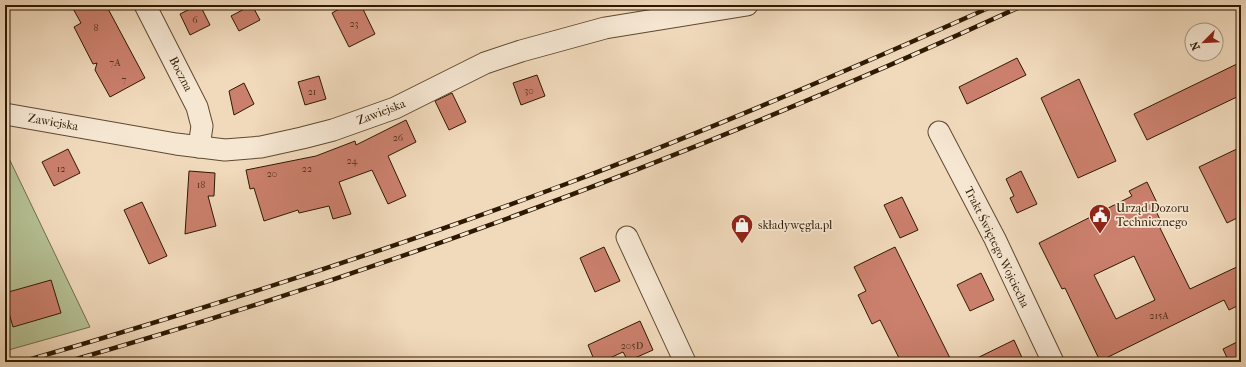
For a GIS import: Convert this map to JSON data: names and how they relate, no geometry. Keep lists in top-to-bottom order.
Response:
{
  "streets": {
    "street": ["Boczna", "Zawiejska", "Trakt Świętego Wojciecha"]
  },
  "crossings": [
    ["Boczna", "Zawiejska"]
  ],
  "places": {
    "public building": ["Urząd Dozoru Technicznego"],
    "shop": ["składywęgla.pl"]
  },
  "house_numbers": [
    "6",
    "23",
    "8",
    "7A",
    "7",
    "30",
    "21",
    "26",
    "24",
    "12",
    "22",
    "20",
    "18",
    "215A",
    "205D"
  ],
  "north": "bottom left"
}
